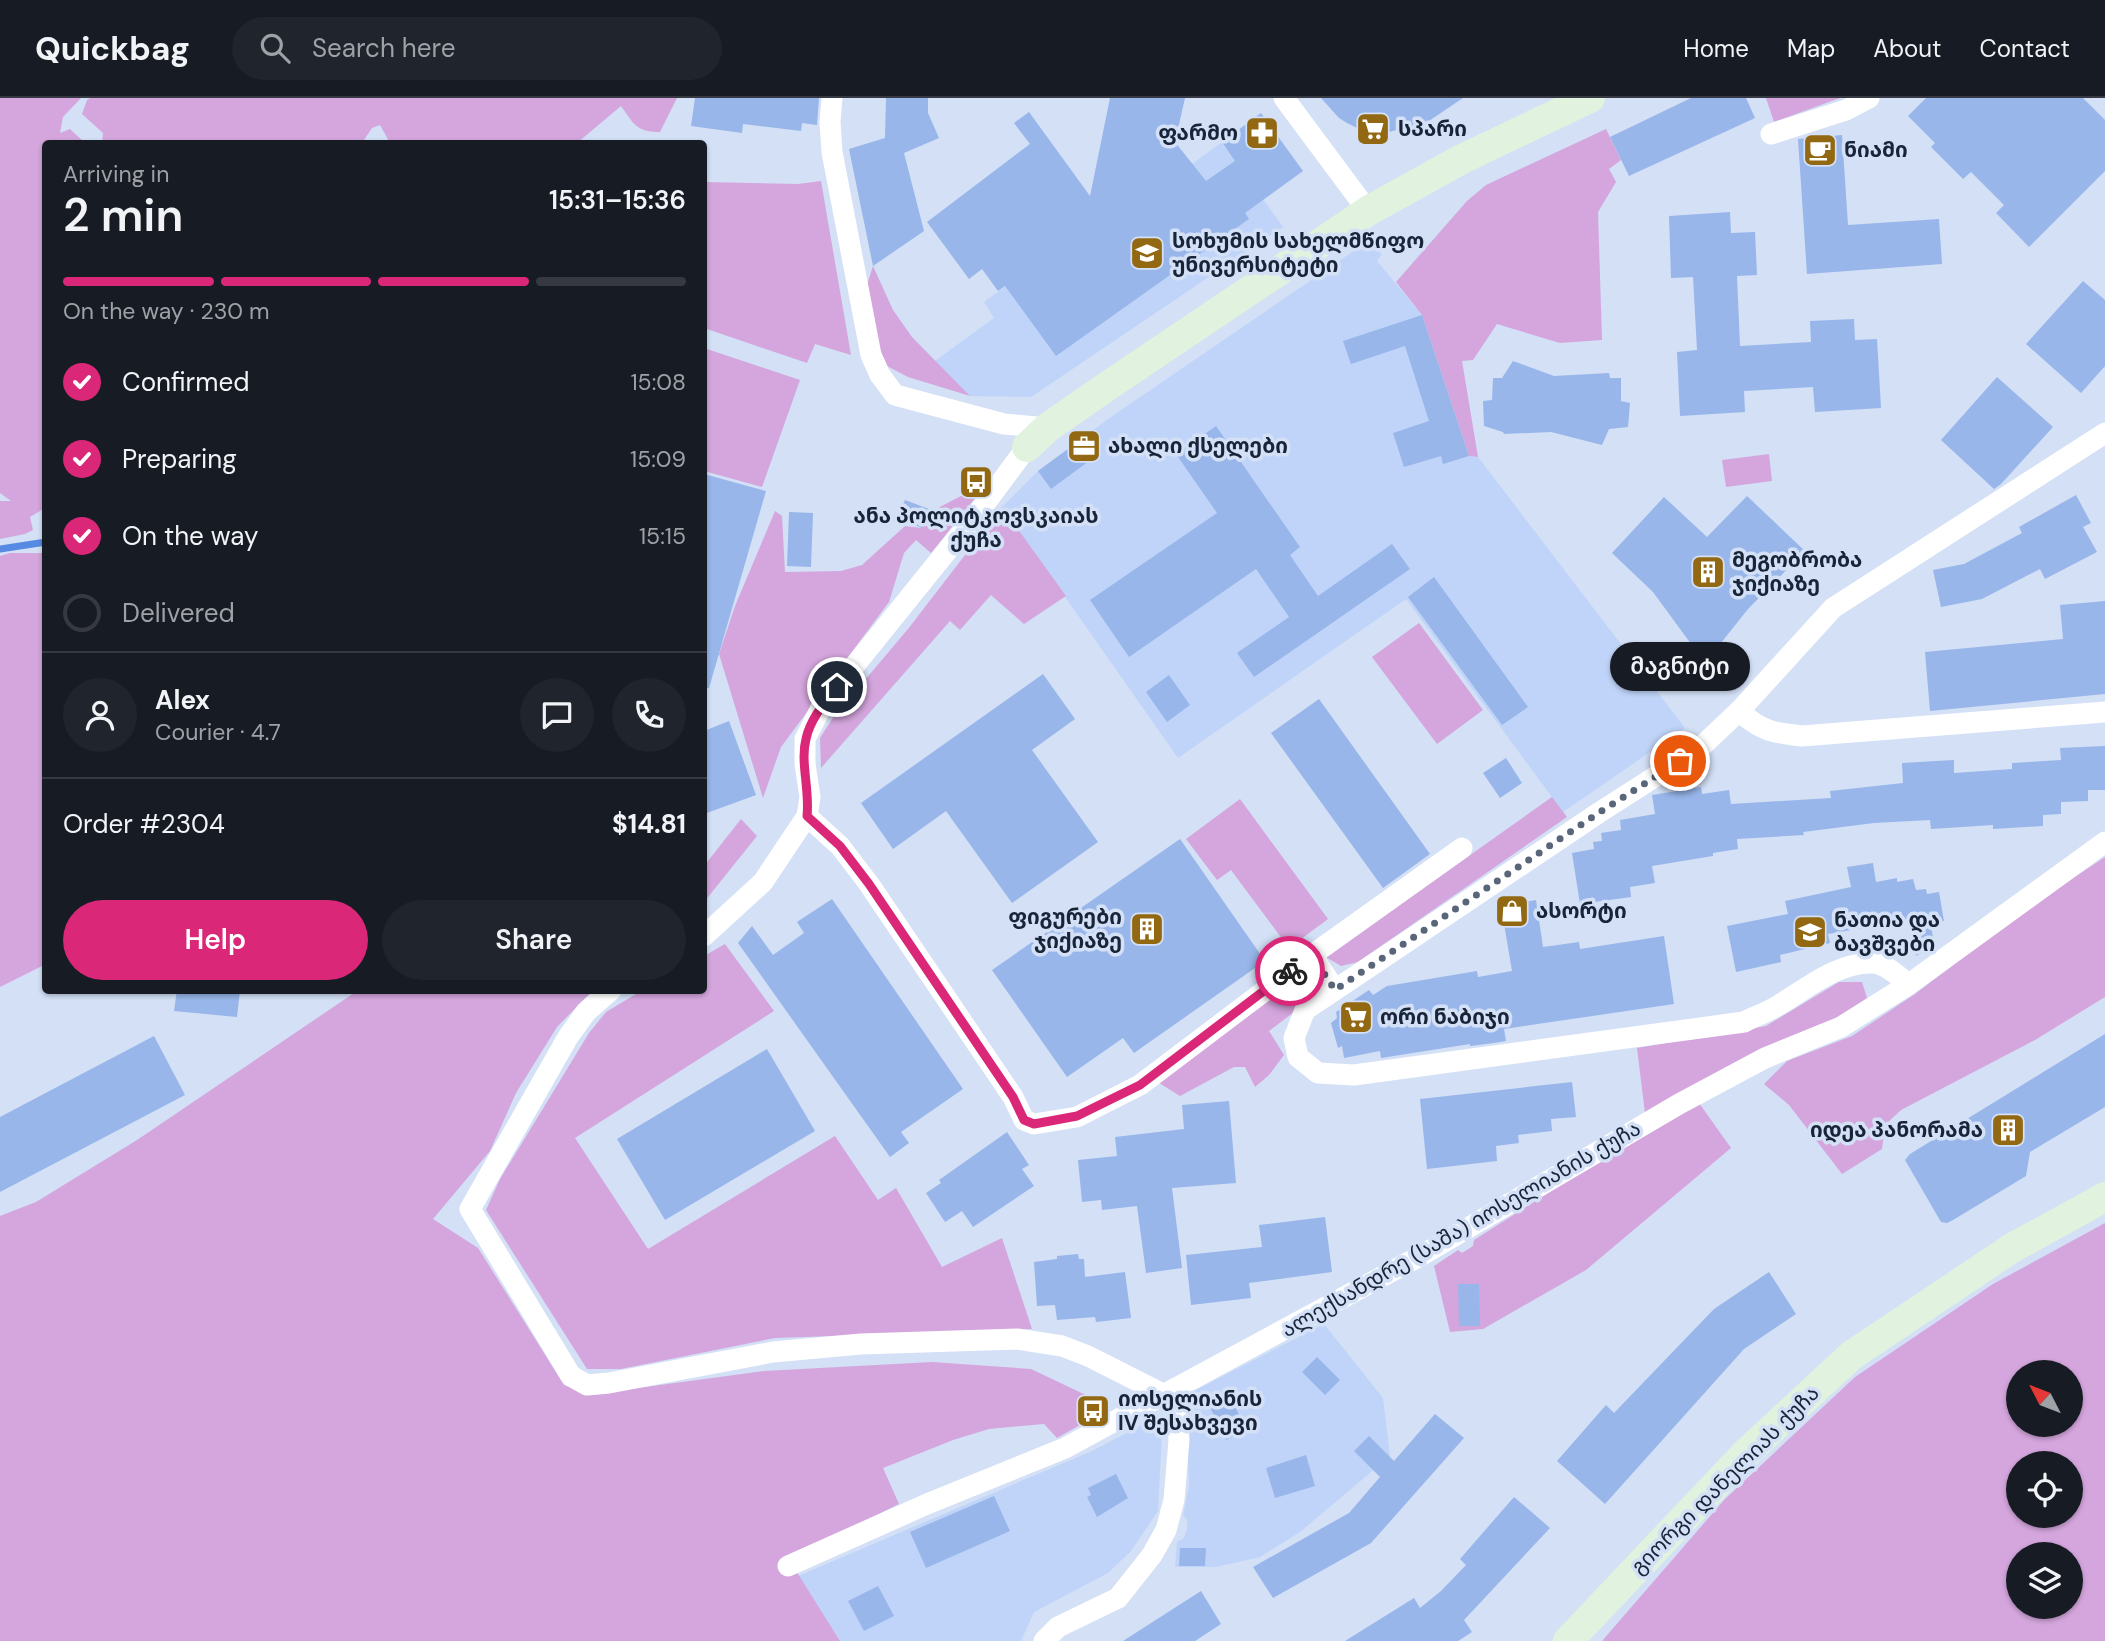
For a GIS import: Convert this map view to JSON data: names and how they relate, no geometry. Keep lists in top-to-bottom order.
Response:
{
  "streets": {
    "street": ["ალექსანდრე (საშა) იოსელიანის ქუჩა", "გიორგი დანელიას ქუჩა"]
  },
  "places": {
    "supermarket": ["სპარი", "ორი ნაბიჯი"],
    "pharmacy": ["ფარმო"],
    "cafe": ["ნიამი"],
    "school or university": ["სოხუმის სახელმწიფო უნივერსიტეტი", "ნათია და ბავშვები"],
    "office": ["ახალი ქსელები"],
    "bus stop": ["ანა პოლიტკოვსკაიას ქუჩა", "იოსელიანის IV შესახვევი"],
    "building": ["მეგობრობა ჯიქიაზე", "ფიგურები ჯიქიაზე", "იდეა პანორამა"],
    "other": ["მაგნიტი"],
    "shop": ["ასორტი"]
  },
  "north": "top left",
  "page": {
    "header": "Quickbag",
    "search": "Search here",
    "nav": [
      "Home",
      "Map",
      "About",
      "Contact"
    ],
    "heading": ["2 min", "Arriving in", "15:31–15:36"],
    "panel": [
      "Alex",
      "Courier · 4.7",
      "Order #2304",
      "$14.81"
    ],
    "bar": "On the way · 230 m",
    "list": [
      ["Confirmed", "15:08"],
      ["Preparing", "15:09"],
      ["On the way", "15:15"],
      "Delivered"
    ],
    "bubble": "მაგნიტი",
    "buttons": ["Help", "Share"]
  }
}
